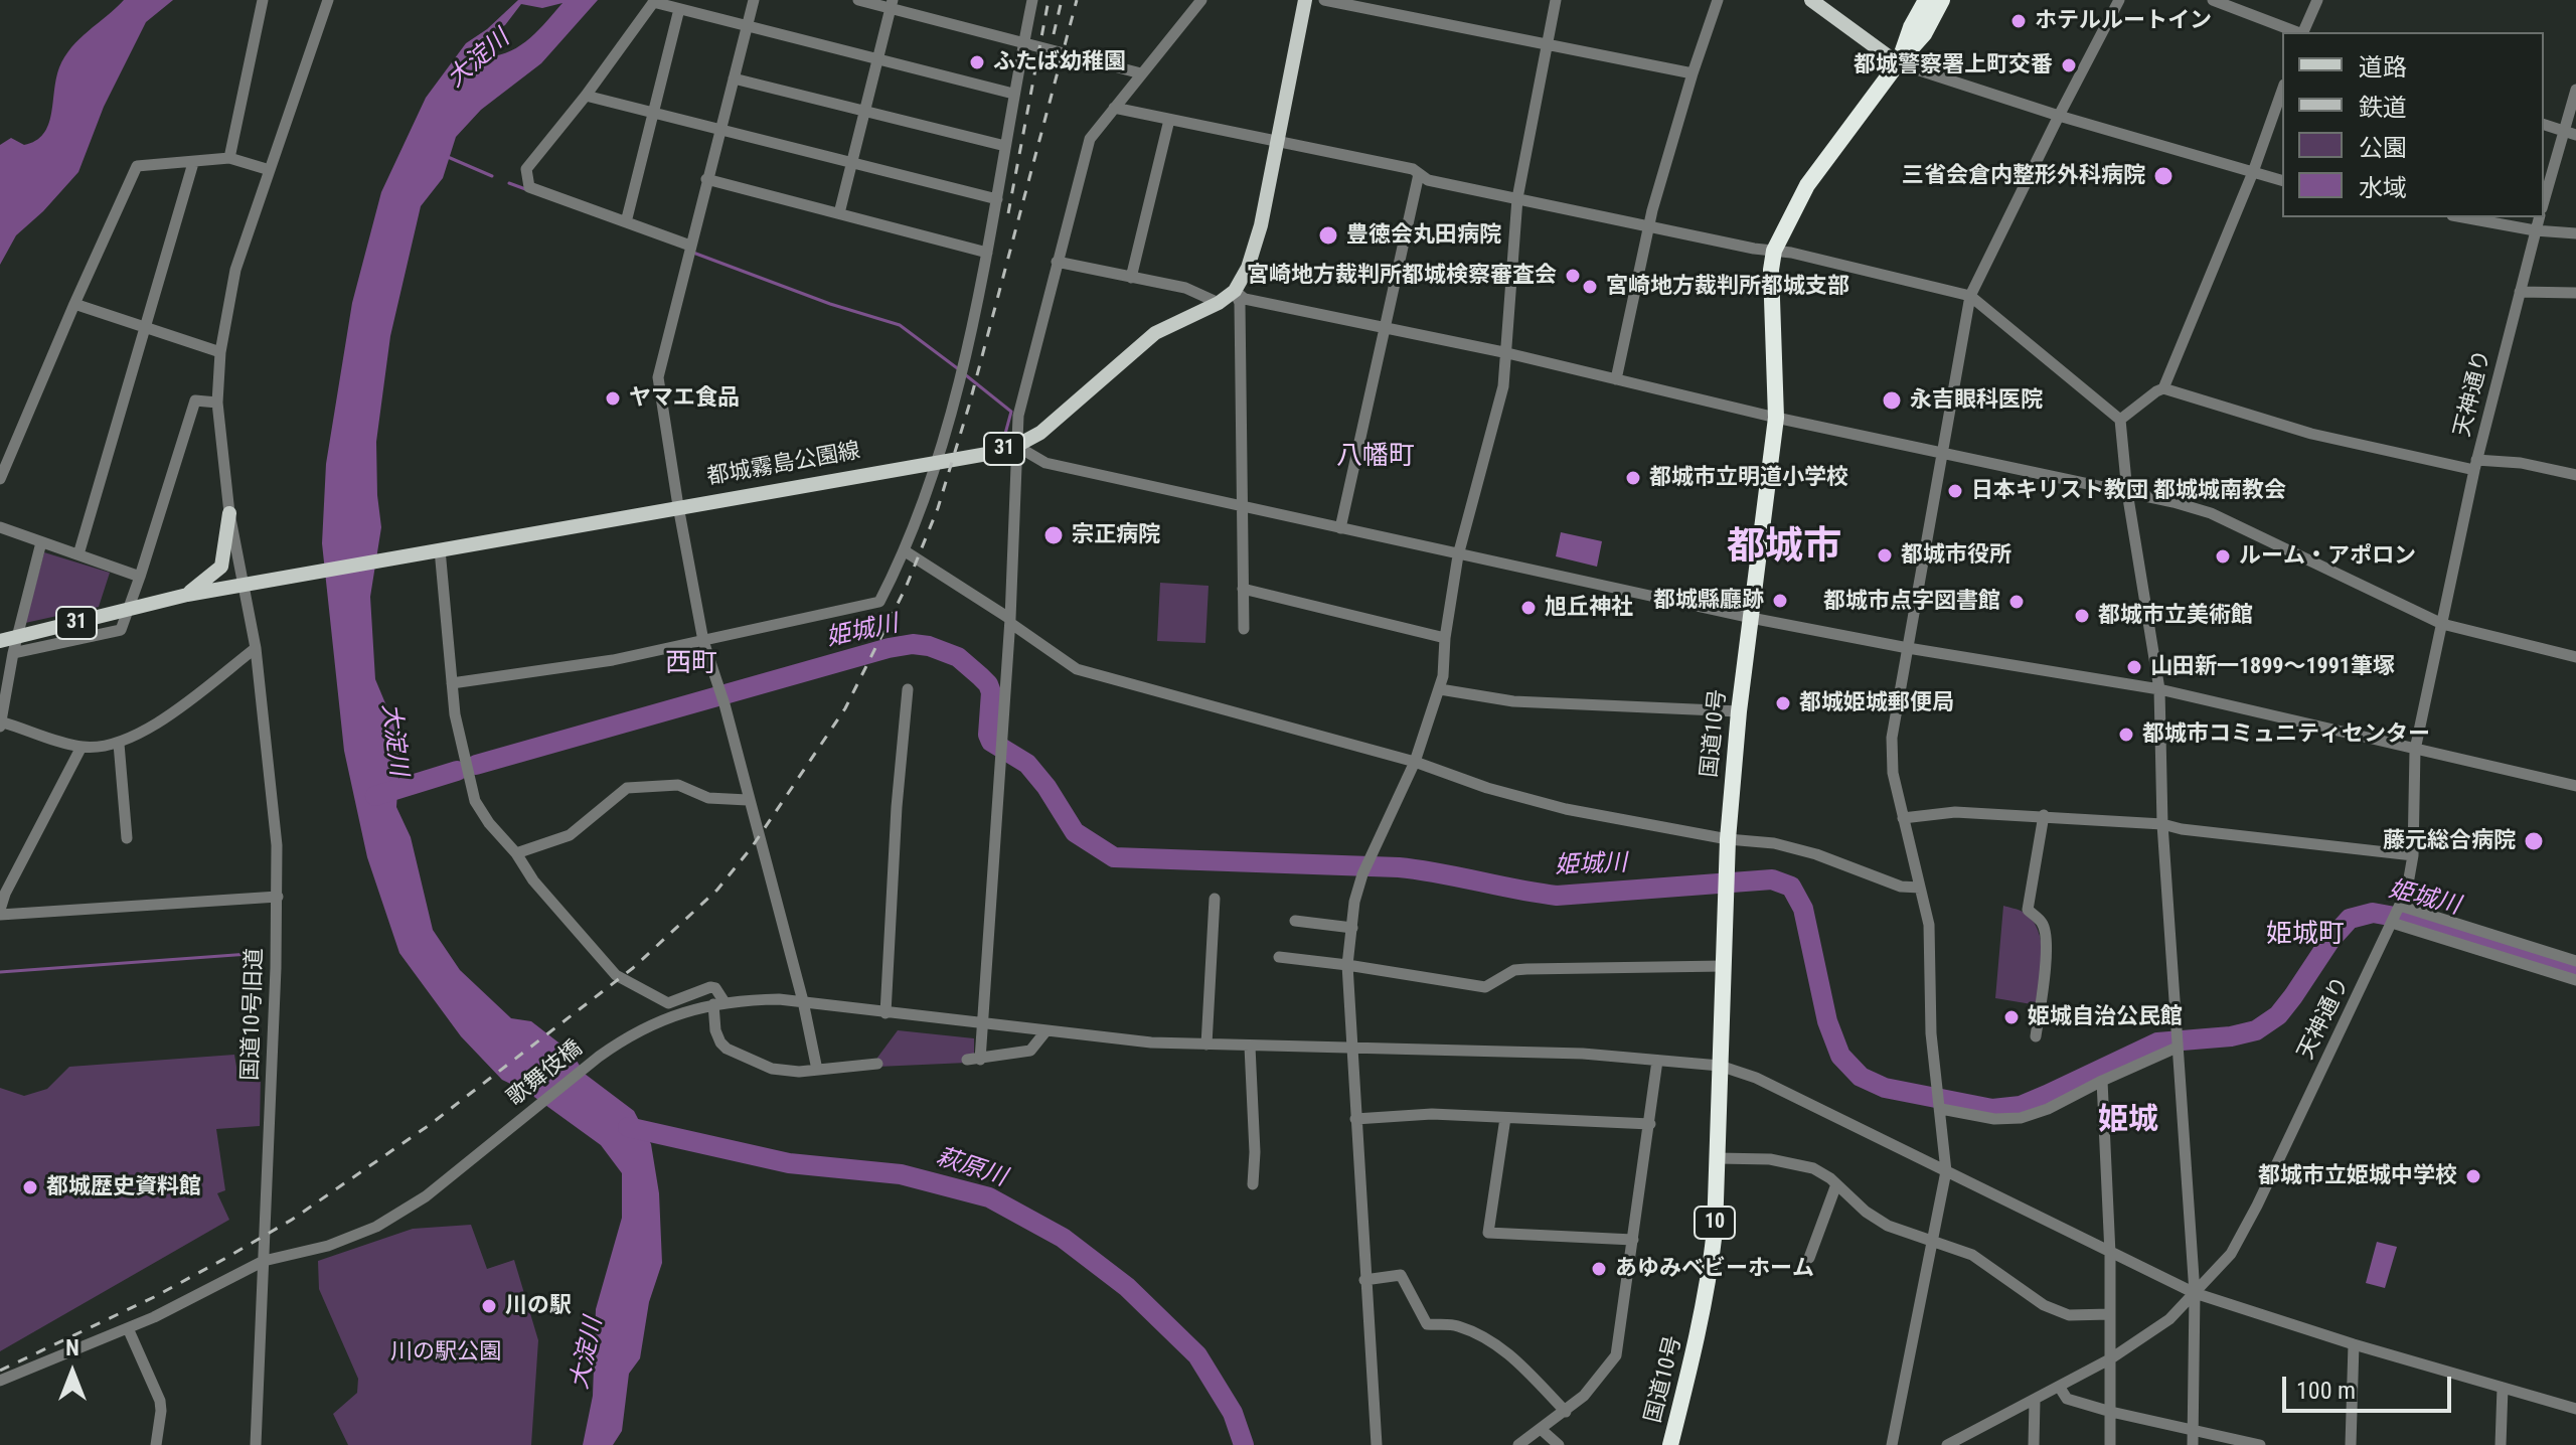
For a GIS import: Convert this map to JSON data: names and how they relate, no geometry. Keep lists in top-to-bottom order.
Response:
{
  "streets": {
    "highway": ["国道10号", "10"],
    "main road": ["31", "都城霧島公園線"],
    "street": ["天神通り", "国道10号旧道", "歌舞伎橋"]
  },
  "crossings": [
    ["都城霧島公園線", "国道10号旧道"],
    ["国道10号旧道", "歌舞伎橋"]
  ],
  "districts": [
    "八幡町",
    "都城市",
    "西町",
    "姫城町",
    "姫城"
  ],
  "water": ["大淀川", "姫城川", "萩原川"],
  "parks": ["川の駅公園"],
  "places": [
    "ホテルルートイン",
    "ふたば幼稚園",
    "都城警察署上町交番",
    "三省会倉内整形外科病院",
    "豊徳会丸田病院",
    "宮崎地方裁判所都城検察審査会",
    "宮崎地方裁判所都城支部",
    "ヤマエ食品",
    "永吉眼科医院",
    "都城市立明道小学校",
    "日本キリスト教団 都城城南教会",
    "宗正病院",
    "都城市役所",
    "ルーム・アポロン",
    "都城縣廳跡",
    "都城市点字図書館",
    "旭丘神社",
    "都城市立美術館",
    "山田新一1899～1991筆塚",
    "都城姫城郵便局",
    "都城市コミュニティセンター",
    "藤元総合病院",
    "姫城自治公民館",
    "都城市立姫城中学校",
    "都城歴史資料館",
    "あゆみベビーホーム",
    "川の駅"
  ],
  "legend": [
    "道路",
    "鉄道",
    "公園",
    "水域"
  ],
  "scale_bar": "100 m",
  "north": "top"
}
